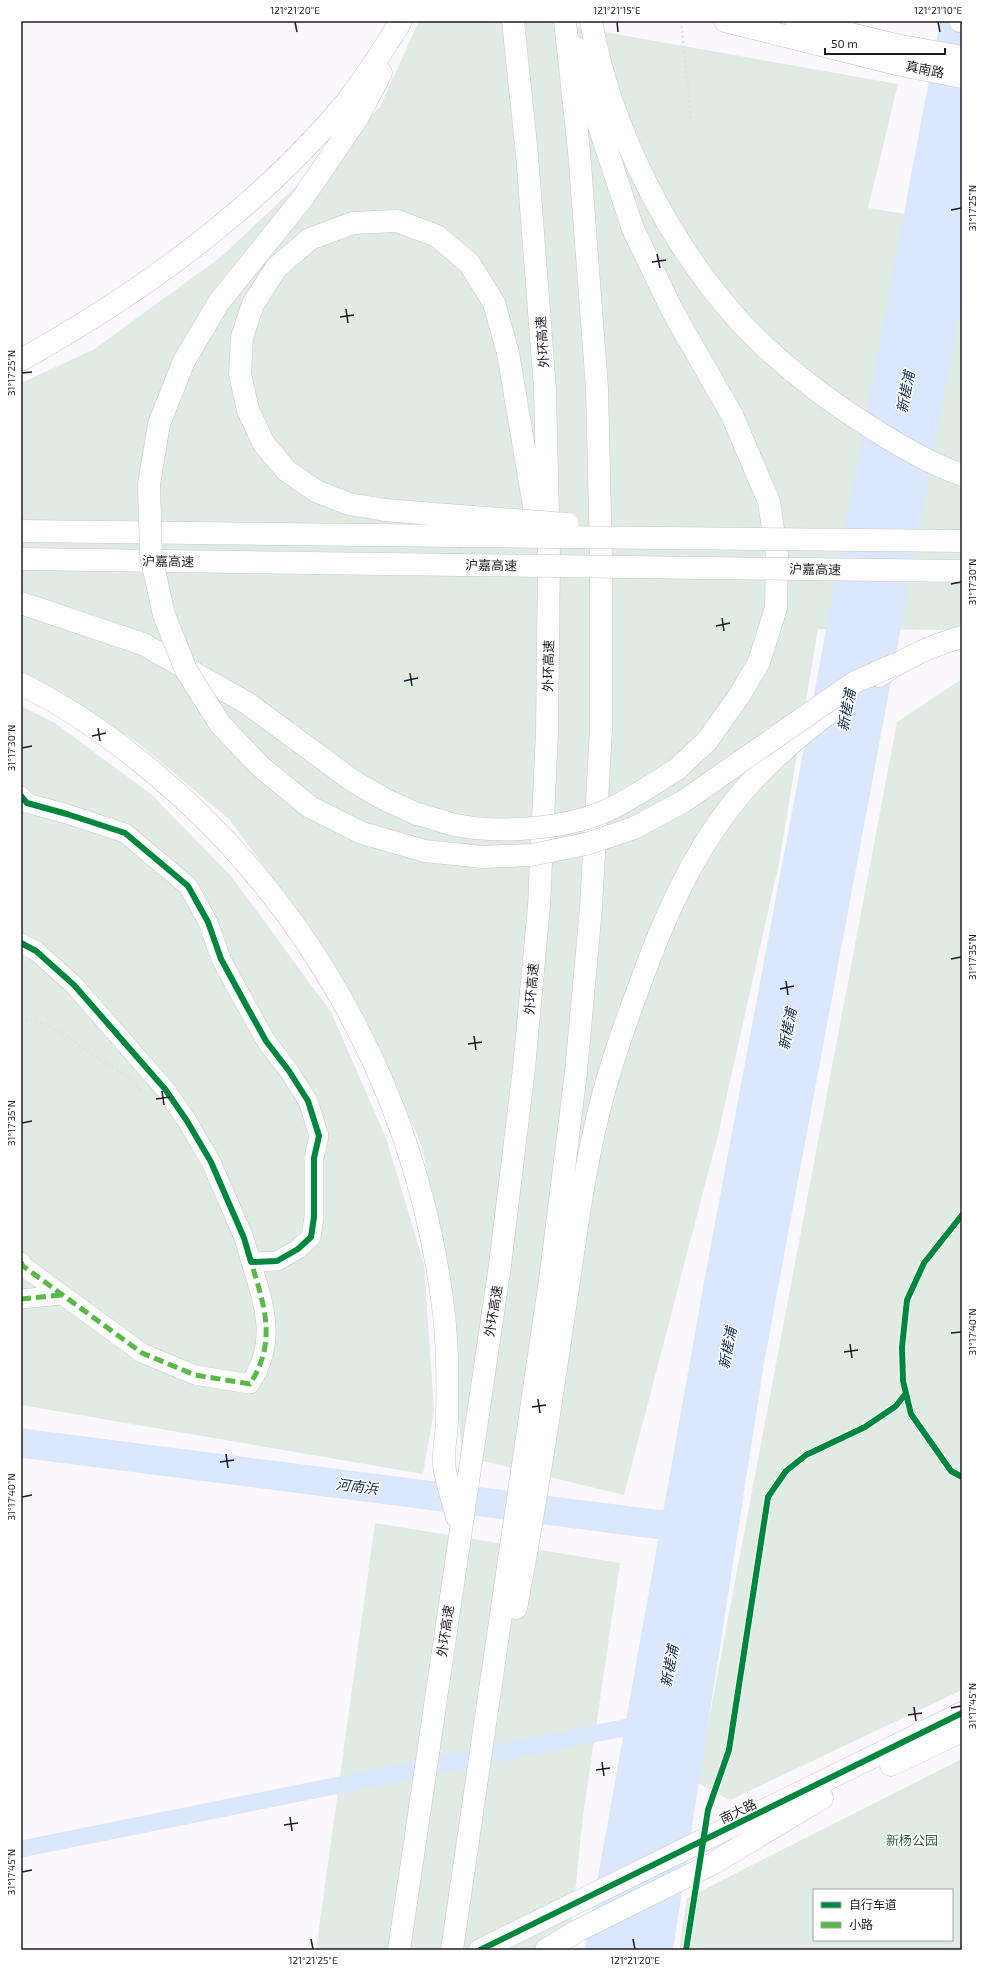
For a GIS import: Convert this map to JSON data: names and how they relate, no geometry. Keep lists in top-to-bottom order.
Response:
{
  "streets": {
    "main road": [
      "真南路",
      "外环高速",
      "沪嘉高速",
      "南大路"
    ]
  },
  "water": ["新槎浦", "河南浜"],
  "parks": ["新杨公园"],
  "legend": ["自行车道", "小路"],
  "scale_bar": "50 m",
  "coordinates": [
    "121°21'20\"E",
    "121°21'15\"E",
    "121°21'10\"E",
    "31°17'25\"N",
    "31°17'30\"N",
    "31°17'35\"N",
    "31°17'40\"N",
    "31°17'45\"N",
    "121°21'25\"E"
  ]
}
